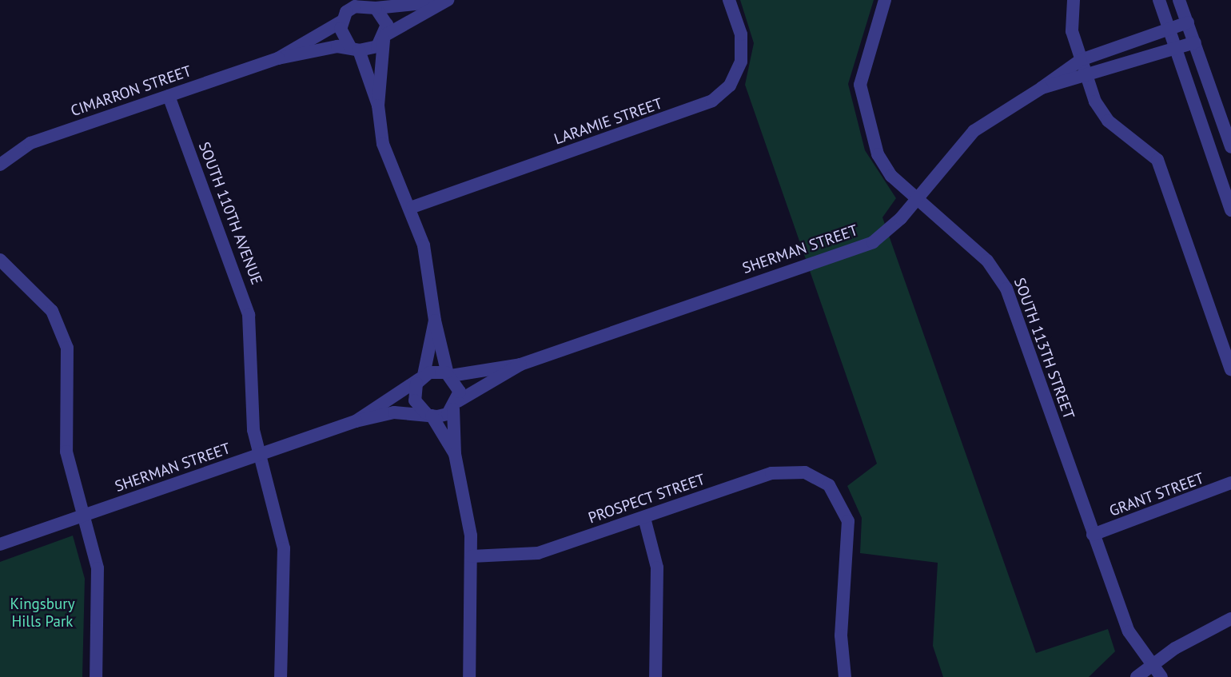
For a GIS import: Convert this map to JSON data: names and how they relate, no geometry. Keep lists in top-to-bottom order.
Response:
{
  "streets": {
    "street": [
      "CIMARRON STREET",
      "LARAMIE STREET",
      "SOUTH 110TH AVENUE",
      "SHERMAN STREET",
      "SOUTH 113TH STREET",
      "GRANT STREET",
      "PROSPECT STREET"
    ]
  },
  "crossings": [
    ["CIMARRON STREET", "SOUTH 110TH AVENUE"],
    ["SOUTH 110TH AVENUE", "SHERMAN STREET"],
    ["SHERMAN STREET", "SOUTH 113TH STREET"],
    ["SOUTH 113TH STREET", "GRANT STREET"]
  ],
  "parks": ["Kingsbury Hills Park"]
}
